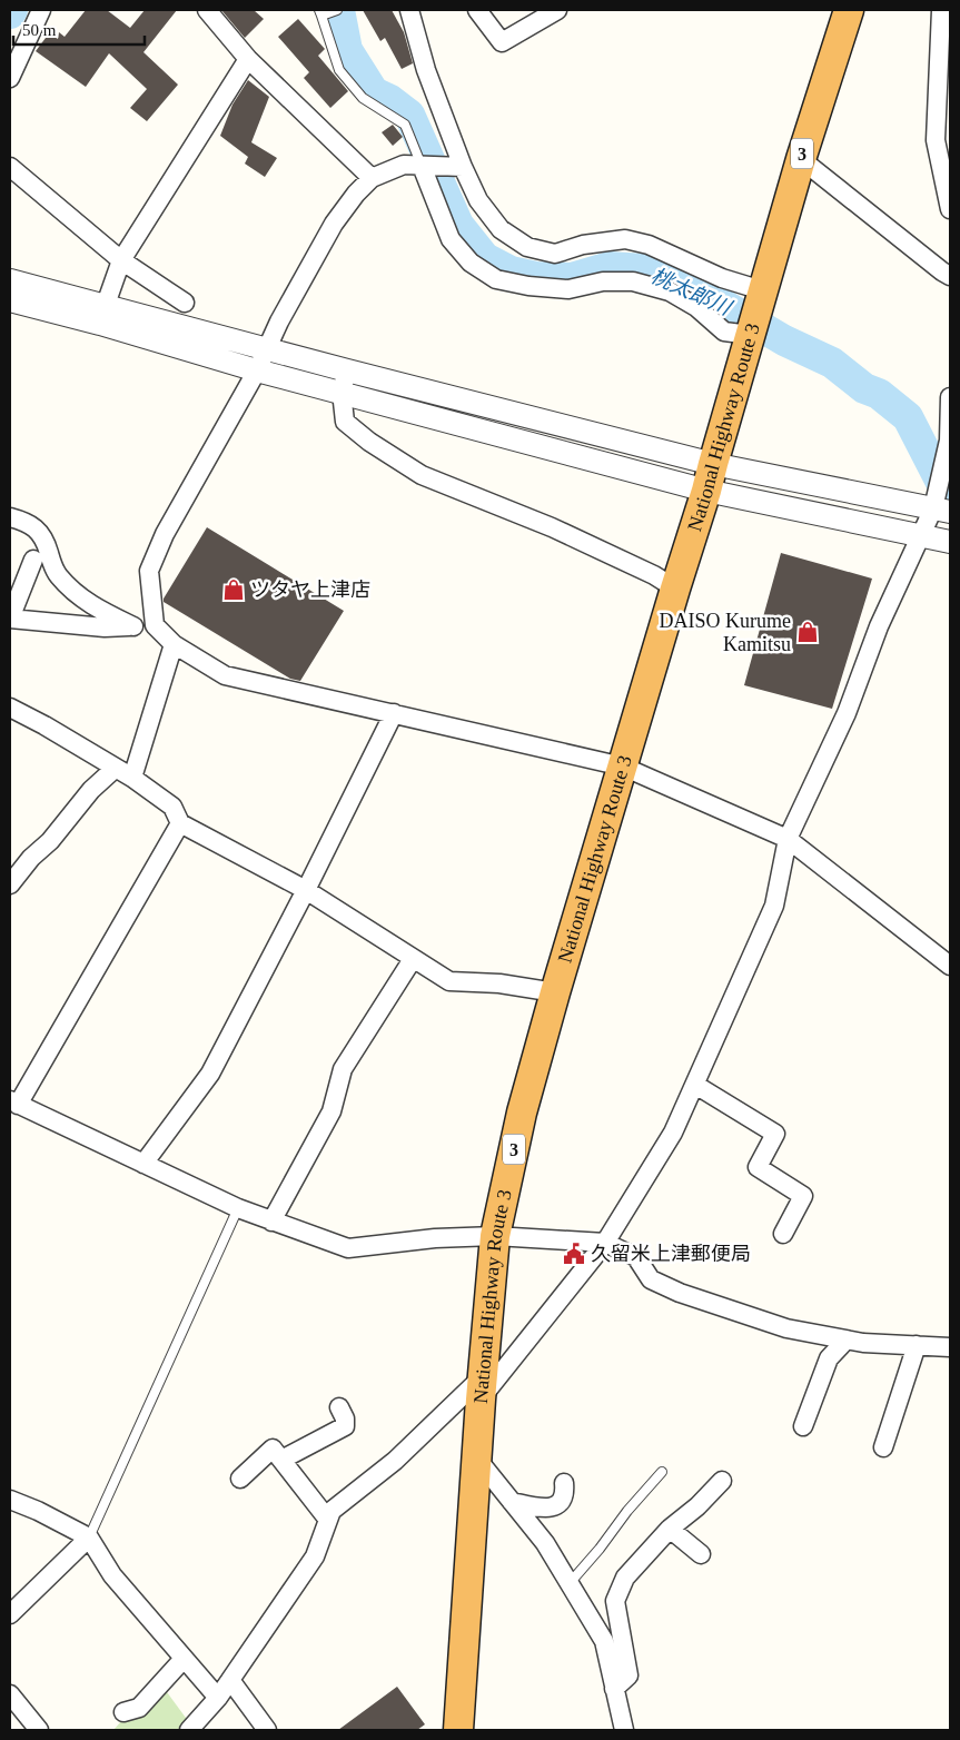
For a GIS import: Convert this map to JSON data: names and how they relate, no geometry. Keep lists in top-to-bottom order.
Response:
{
  "streets": {
    "highway": ["3", "National Highway Route 3"]
  },
  "water": ["桃太郎川"],
  "places": {
    "shop": ["ツタヤ上津店", "DAISO Kurume Kamitsu"],
    "public building": ["久留米上津郵便局"]
  },
  "scale_bar": "50 m"
}
